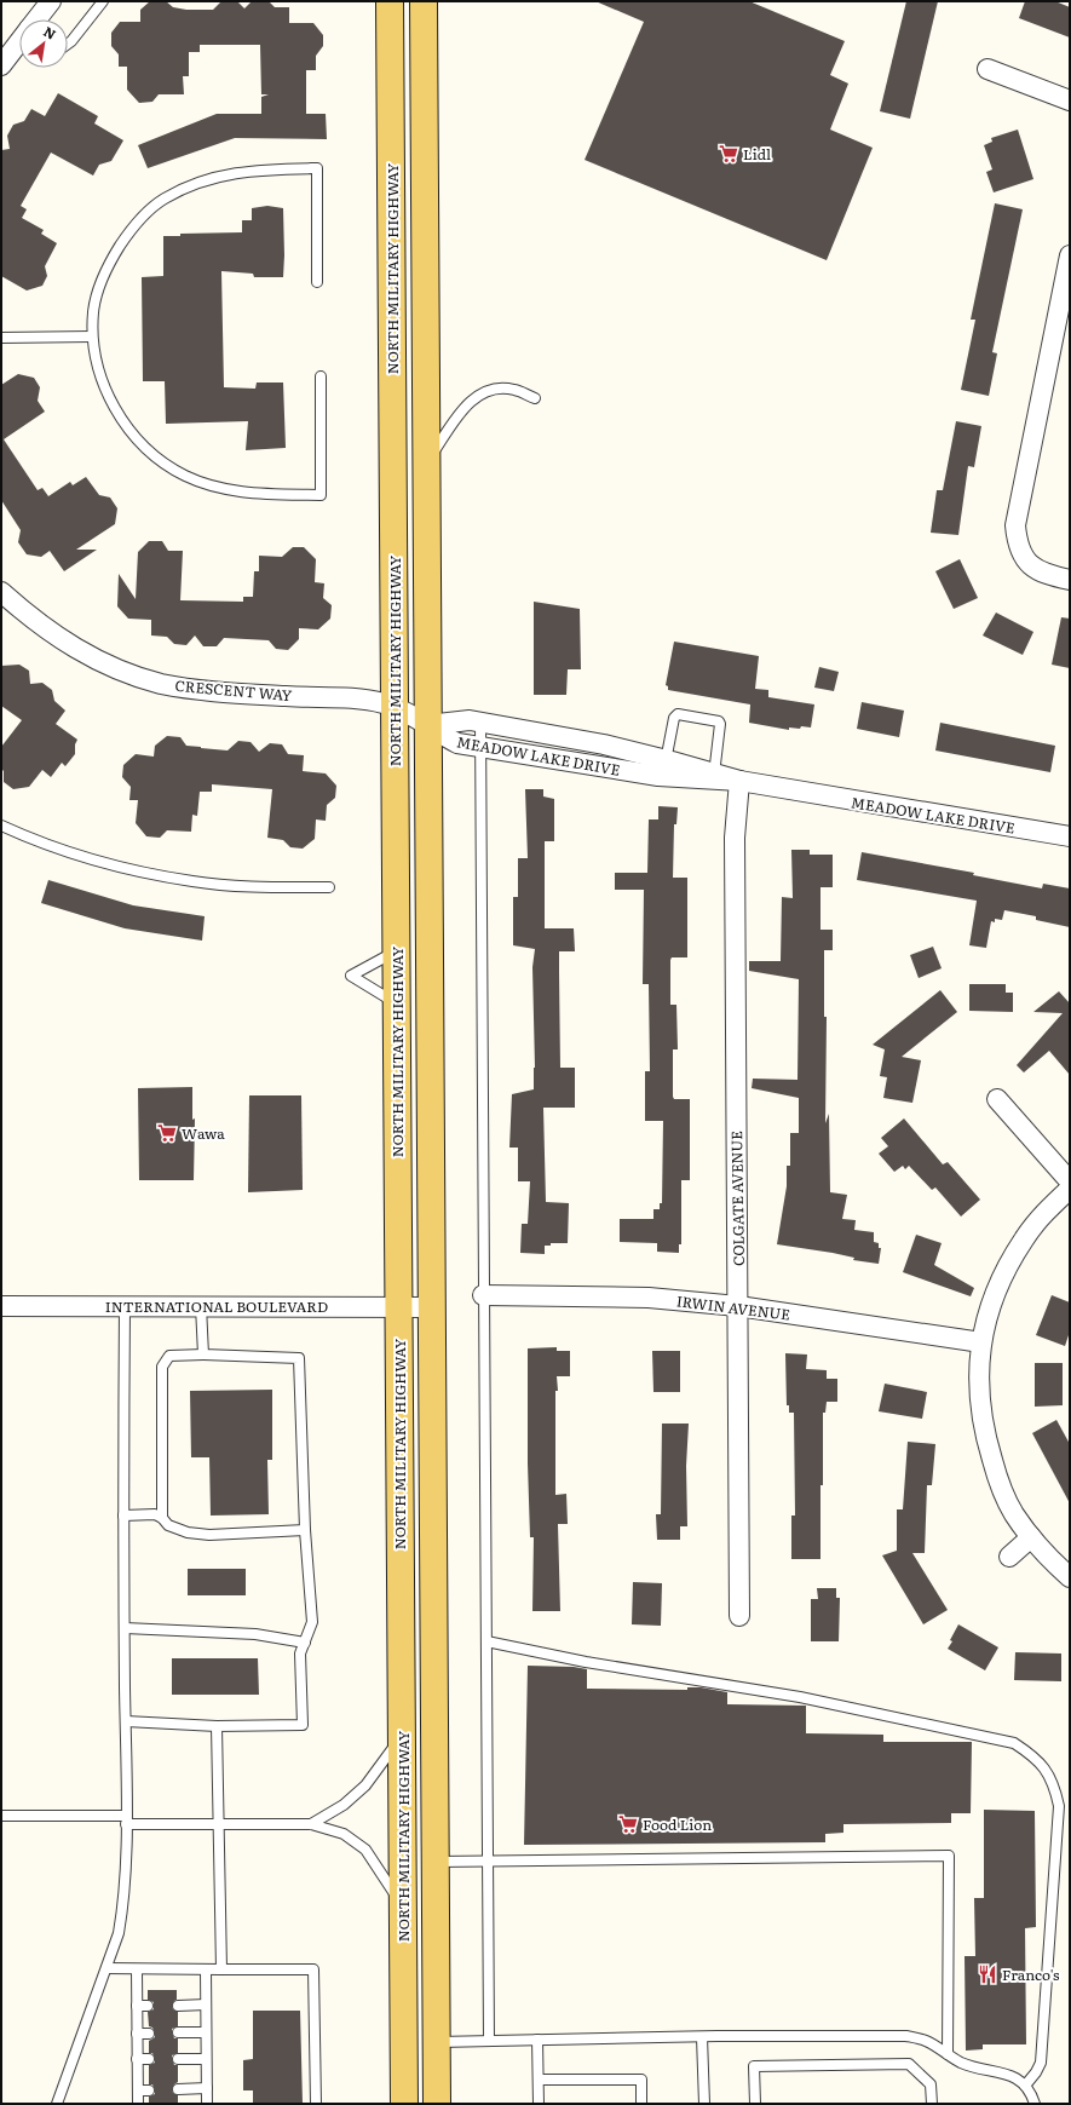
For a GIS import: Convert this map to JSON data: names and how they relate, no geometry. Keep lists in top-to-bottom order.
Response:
{
  "streets": {
    "main road": ["NORTH MILITARY HIGHWAY"],
    "street": [
      "CRESCENT WAY",
      "MEADOW LAKE DRIVE",
      "COLGATE AVENUE",
      "INTERNATIONAL BOULEVARD",
      "IRWIN AVENUE"
    ]
  },
  "crossings": [
    ["NORTH MILITARY HIGHWAY", "CRESCENT WAY"],
    ["NORTH MILITARY HIGHWAY", "INTERNATIONAL BOULEVARD"],
    ["CRESCENT WAY", "MEADOW LAKE DRIVE"],
    ["MEADOW LAKE DRIVE", "COLGATE AVENUE"],
    ["COLGATE AVENUE", "IRWIN AVENUE"]
  ],
  "places": {
    "supermarket": ["Lidl", "Wawa", "Food Lion"],
    "restaurant": ["Franco's"]
  },
  "north": "top right"
}
